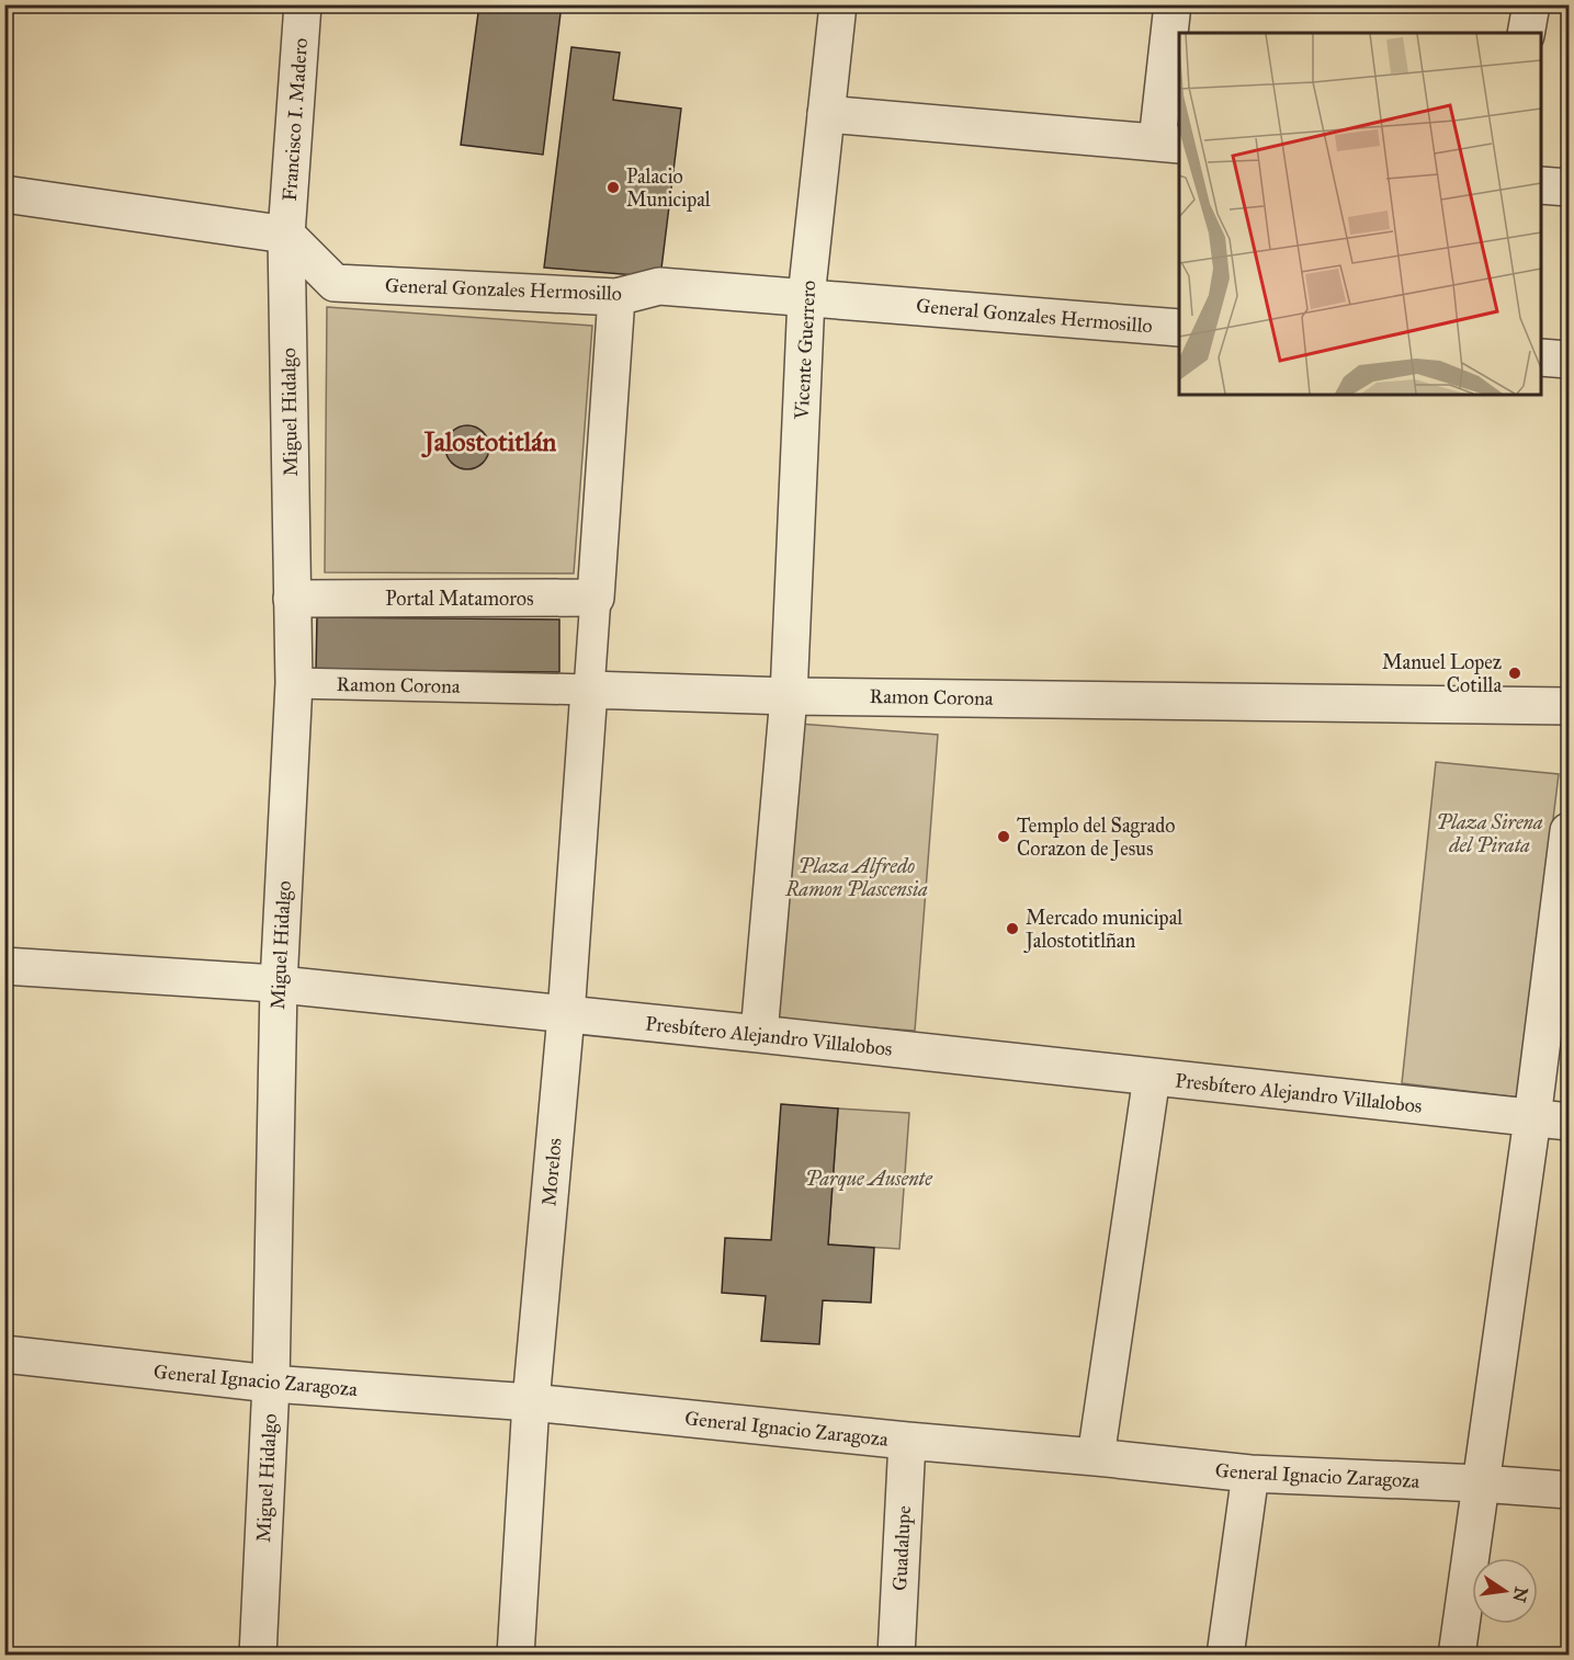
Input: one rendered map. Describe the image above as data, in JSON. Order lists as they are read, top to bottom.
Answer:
{
  "streets": {
    "street": [
      "Francisco I. Madero",
      "General Gonzales Hermosillo",
      "Vicente Guerrero",
      "Miguel Hidalgo",
      "Portal Matamoros",
      "Ramon Corona",
      "Presbítero Alejandro Villalobos",
      "Morelos",
      "General Ignacio Zaragoza",
      "Guadalupe"
    ]
  },
  "crossings": [
    ["Francisco I. Madero", "General Gonzales Hermosillo"],
    ["Francisco I. Madero", "Miguel Hidalgo"],
    ["General Gonzales Hermosillo", "Vicente Guerrero"],
    ["General Gonzales Hermosillo", "Miguel Hidalgo"],
    ["Vicente Guerrero", "Ramon Corona"],
    ["Vicente Guerrero", "Presbítero Alejandro Villalobos"],
    ["Miguel Hidalgo", "Portal Matamoros"],
    ["Miguel Hidalgo", "Ramon Corona"],
    ["Miguel Hidalgo", "Presbítero Alejandro Villalobos"],
    ["Miguel Hidalgo", "General Ignacio Zaragoza"],
    ["Ramon Corona", "Morelos"],
    ["Presbítero Alejandro Villalobos", "Morelos"],
    ["Morelos", "General Ignacio Zaragoza"],
    ["General Ignacio Zaragoza", "Guadalupe"]
  ],
  "districts": ["Jalostotitlán"],
  "parks": ["Plaza Sirena del Pirata", "Plaza Alfredo Ramon Plascensia", "Parque Ausente"],
  "places": [
    "Palacio Municipal",
    "Manuel Lopez Cotilla",
    "Templo del Sagrado Corazon de Jesus",
    "Mercado municipal Jalostotitlñan"
  ],
  "north": "right"
}
